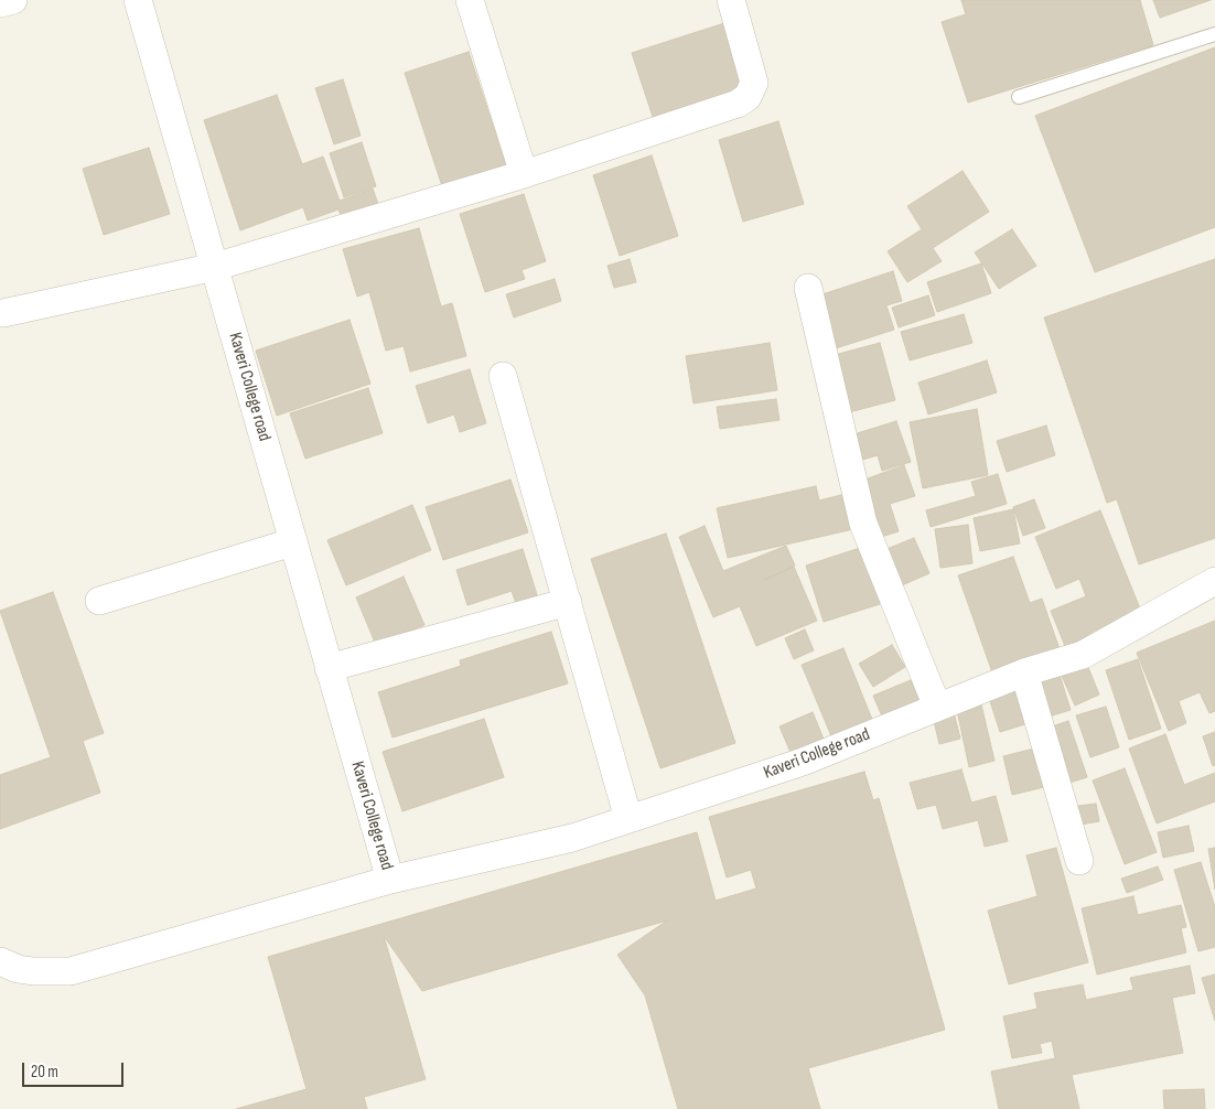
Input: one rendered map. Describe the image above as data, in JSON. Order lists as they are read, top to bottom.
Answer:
{
  "streets": {
    "street": ["Kaveri College road"]
  },
  "scale_bar": "20 m"
}
